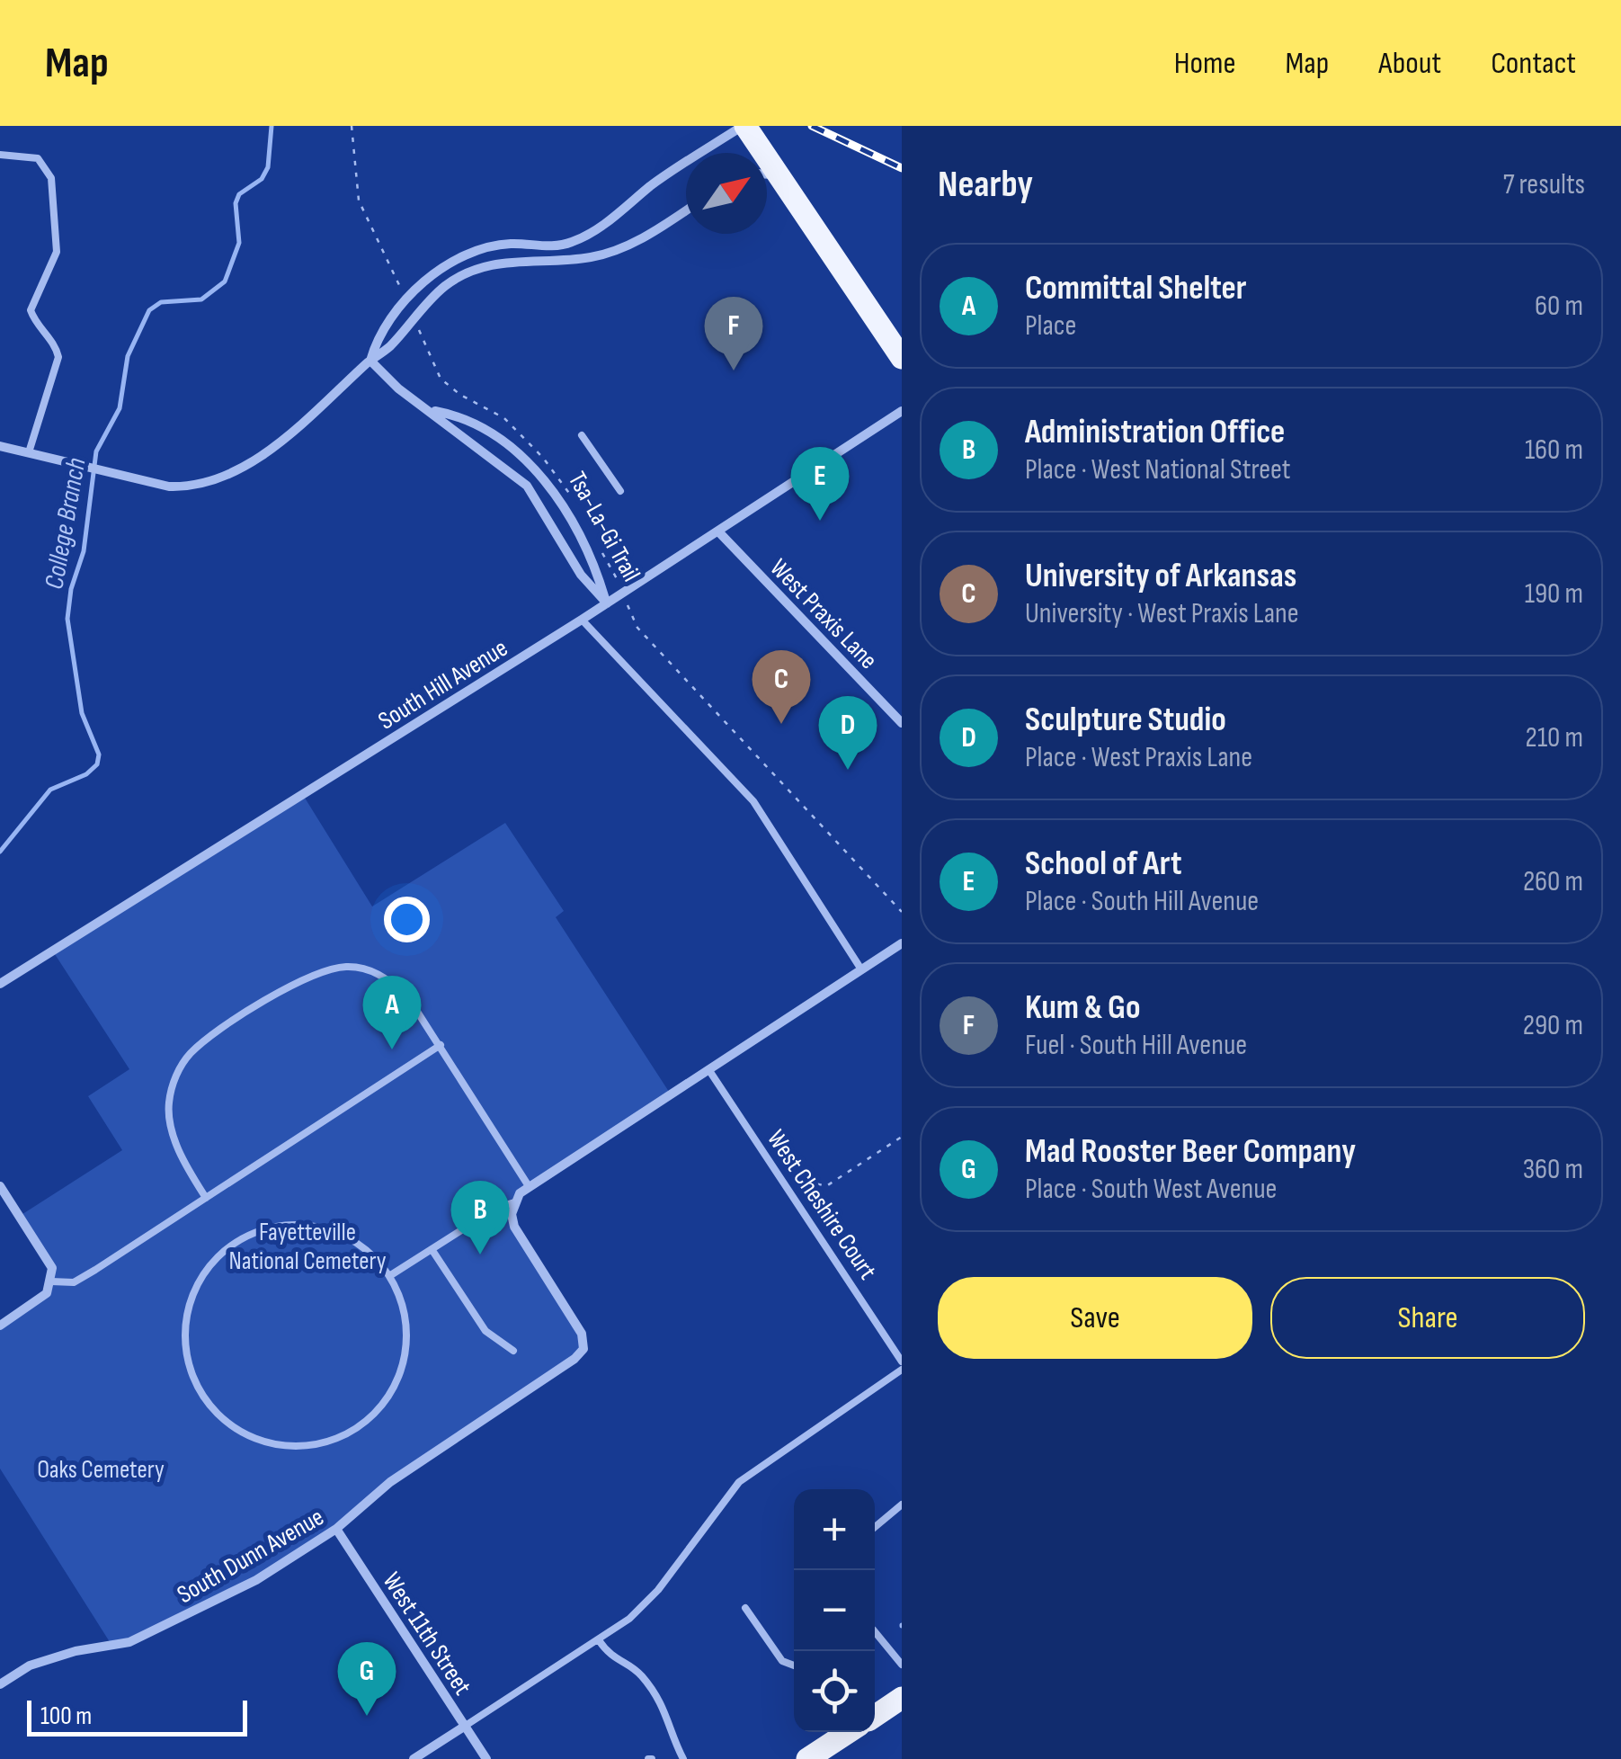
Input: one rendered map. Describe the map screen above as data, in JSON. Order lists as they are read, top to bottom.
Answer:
{
  "streets": {
    "street": [
      "West Praxis Lane",
      "South Hill Avenue",
      "South Dunn Avenue",
      "West 11th Street"
    ],
    "lane": ["West Cheshire Court"],
    "path": ["Tsa-La-Gi Trail"]
  },
  "crossings": [
    ["Tsa-La-Gi Trail", "South Hill Avenue"],
    ["West Praxis Lane", "South Hill Avenue"],
    ["South Dunn Avenue", "West 11th Street"]
  ],
  "water": ["College Branch"],
  "parks": ["Fayetteville National Cemetery", "Oaks Cemetery"],
  "scale_bar": "100 m",
  "north": "top right",
  "page": {
    "header": "Map",
    "nav": [
      "Home",
      "Map",
      "About",
      "Contact"
    ],
    "heading": ["Nearby", "7 results"],
    "list": [
      {
        "mark": "A",
        "name": "Committal Shelter",
        "note": "Place",
        "value": "60 m"
      },
      {
        "mark": "B",
        "name": "Administration Office",
        "note": "Place · West National Street",
        "value": "160 m"
      },
      {
        "mark": "C",
        "name": "University of Arkansas",
        "note": "University · West Praxis Lane",
        "value": "190 m"
      },
      {
        "mark": "D",
        "name": "Sculpture Studio",
        "note": "Place · West Praxis Lane",
        "value": "210 m"
      },
      {
        "mark": "E",
        "name": "School of Art",
        "note": "Place · South Hill Avenue",
        "value": "260 m"
      },
      {
        "mark": "F",
        "name": "Kum & Go",
        "note": "Fuel · South Hill Avenue",
        "value": "290 m"
      },
      {
        "mark": "G",
        "name": "Mad Rooster Beer Company",
        "note": "Place · South West Avenue",
        "value": "360 m"
      }
    ],
    "pins": [
      "F",
      "E",
      "C",
      "D",
      "A",
      "B",
      "G"
    ],
    "buttons": ["Save", "Share"],
    "map_buttons": ["+", "−"],
    "scale": "100 m"
  }
}
